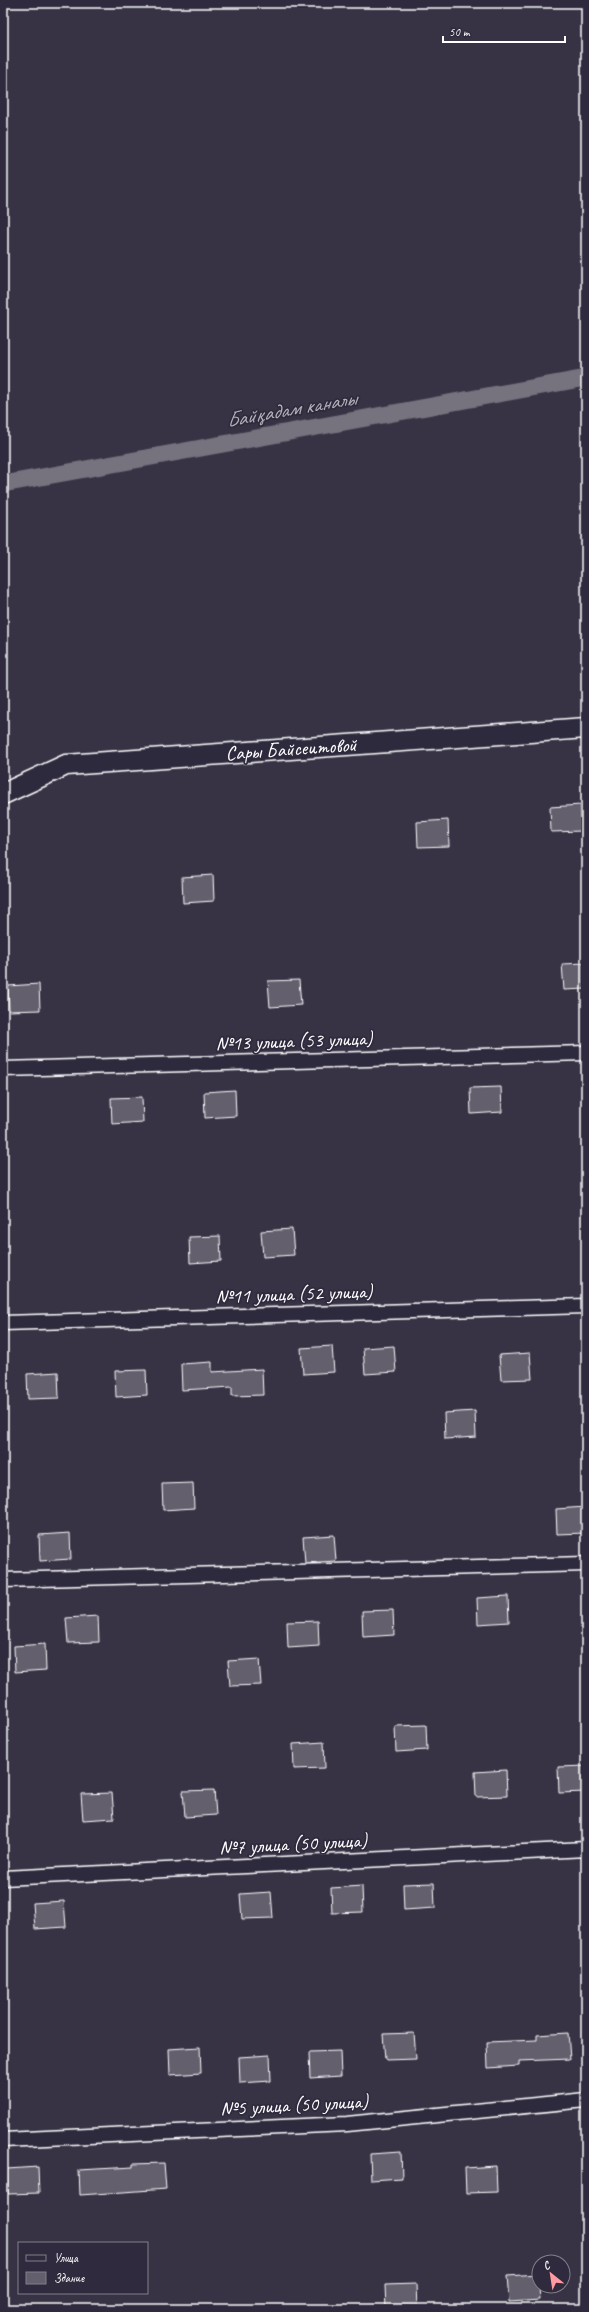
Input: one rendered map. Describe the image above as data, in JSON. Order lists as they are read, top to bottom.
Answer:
{
  "streets": {
    "street": [
      "Сары Байсеитовой",
      "№13 улица (53 улица)",
      "№11 улица (52 улица)",
      "№7 улица (50 улица)",
      "№5 улица (50 улица)"
    ]
  },
  "water": ["Байқадам каналы"],
  "legend": ["Улица", "Здание"],
  "scale_bar": "50 m",
  "north": "top left"
}
